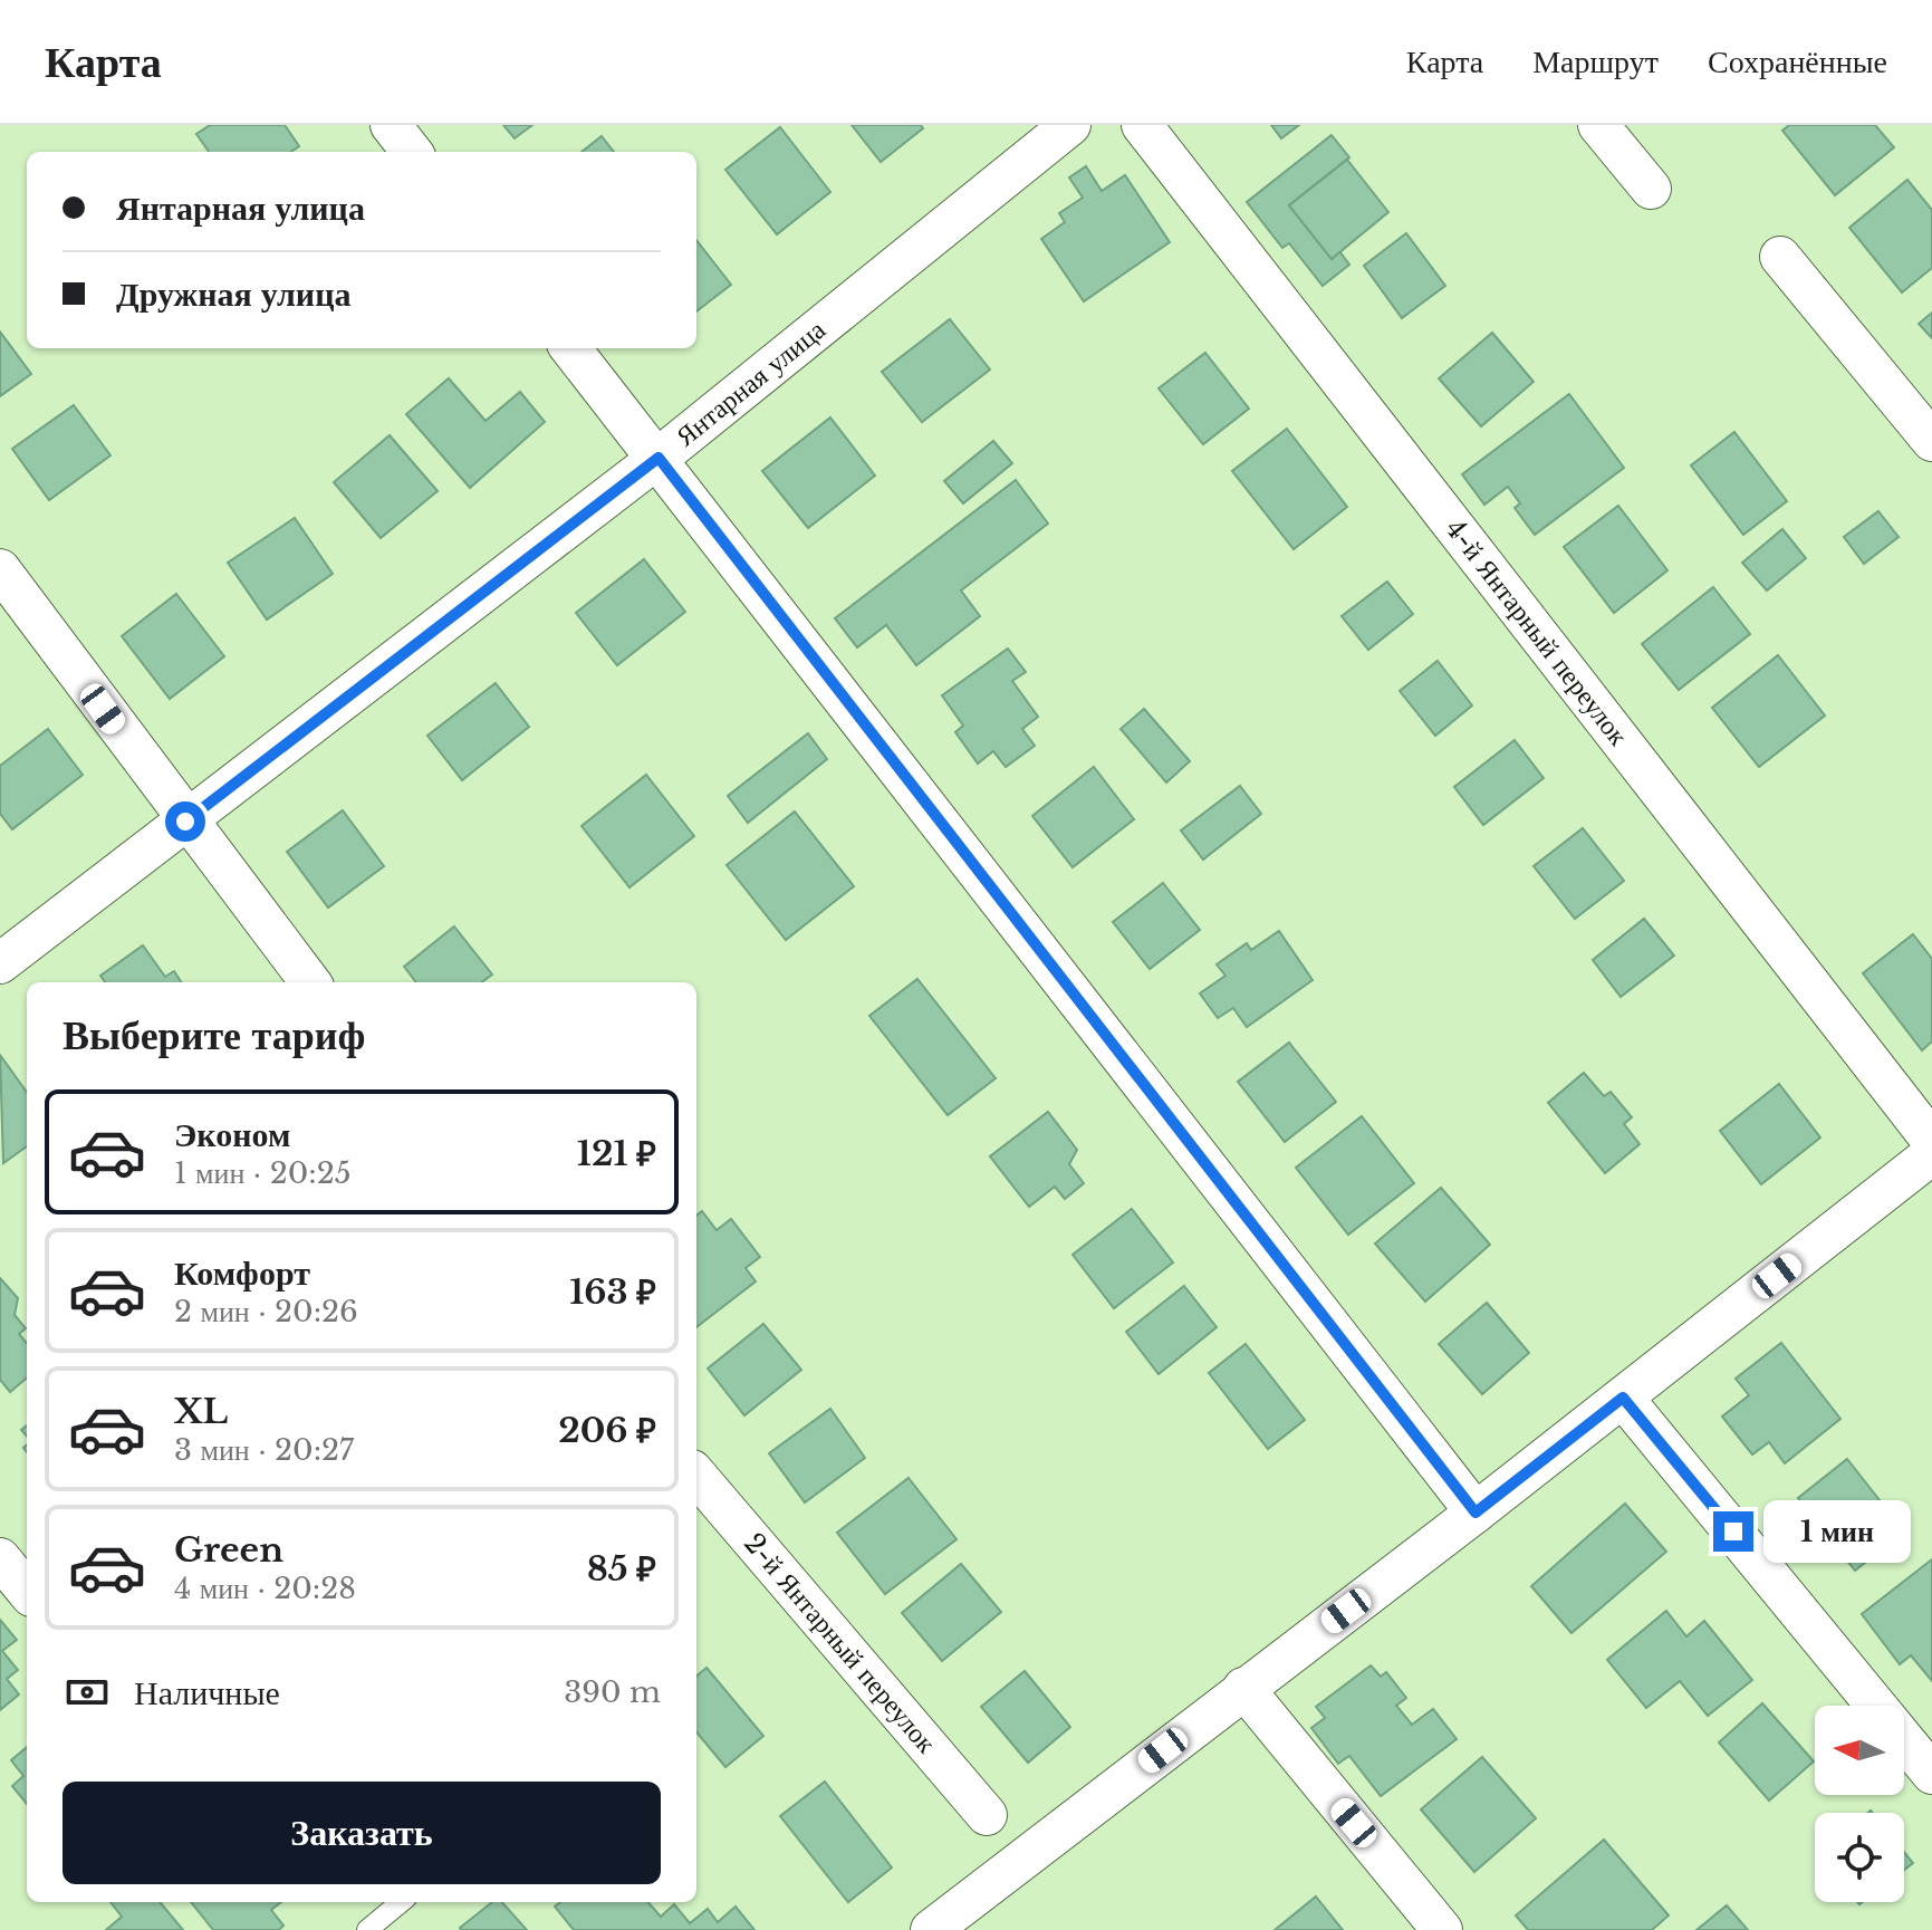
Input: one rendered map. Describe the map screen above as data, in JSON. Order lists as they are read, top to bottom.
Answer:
{
  "streets": {
    "street": ["Янтарная улица", "4-й Янтарный переулок", "2-й Янтарный переулок"]
  },
  "north": "left",
  "page": {
    "header": "Карта",
    "nav": ["Карта", "Маршрут", "Сохранённые"],
    "banner": ["Янтарная улица", "Дружная улица"],
    "heading": "Выберите тариф",
    "list": [
      {
        "name": "Эконом",
        "note": "1 мин · 20:25",
        "value": "121 ₽"
      },
      {
        "name": "Комфорт",
        "note": "2 мин · 20:26",
        "value": "163 ₽"
      },
      {
        "name": "XL",
        "note": "3 мин · 20:27",
        "value": "206 ₽"
      },
      {
        "name": "Green",
        "note": "4 мин · 20:28",
        "value": "85 ₽"
      }
    ],
    "bubble": "1 мин",
    "pay": ["Наличные", "390 m"],
    "buttons": "Заказать"
  }
}
